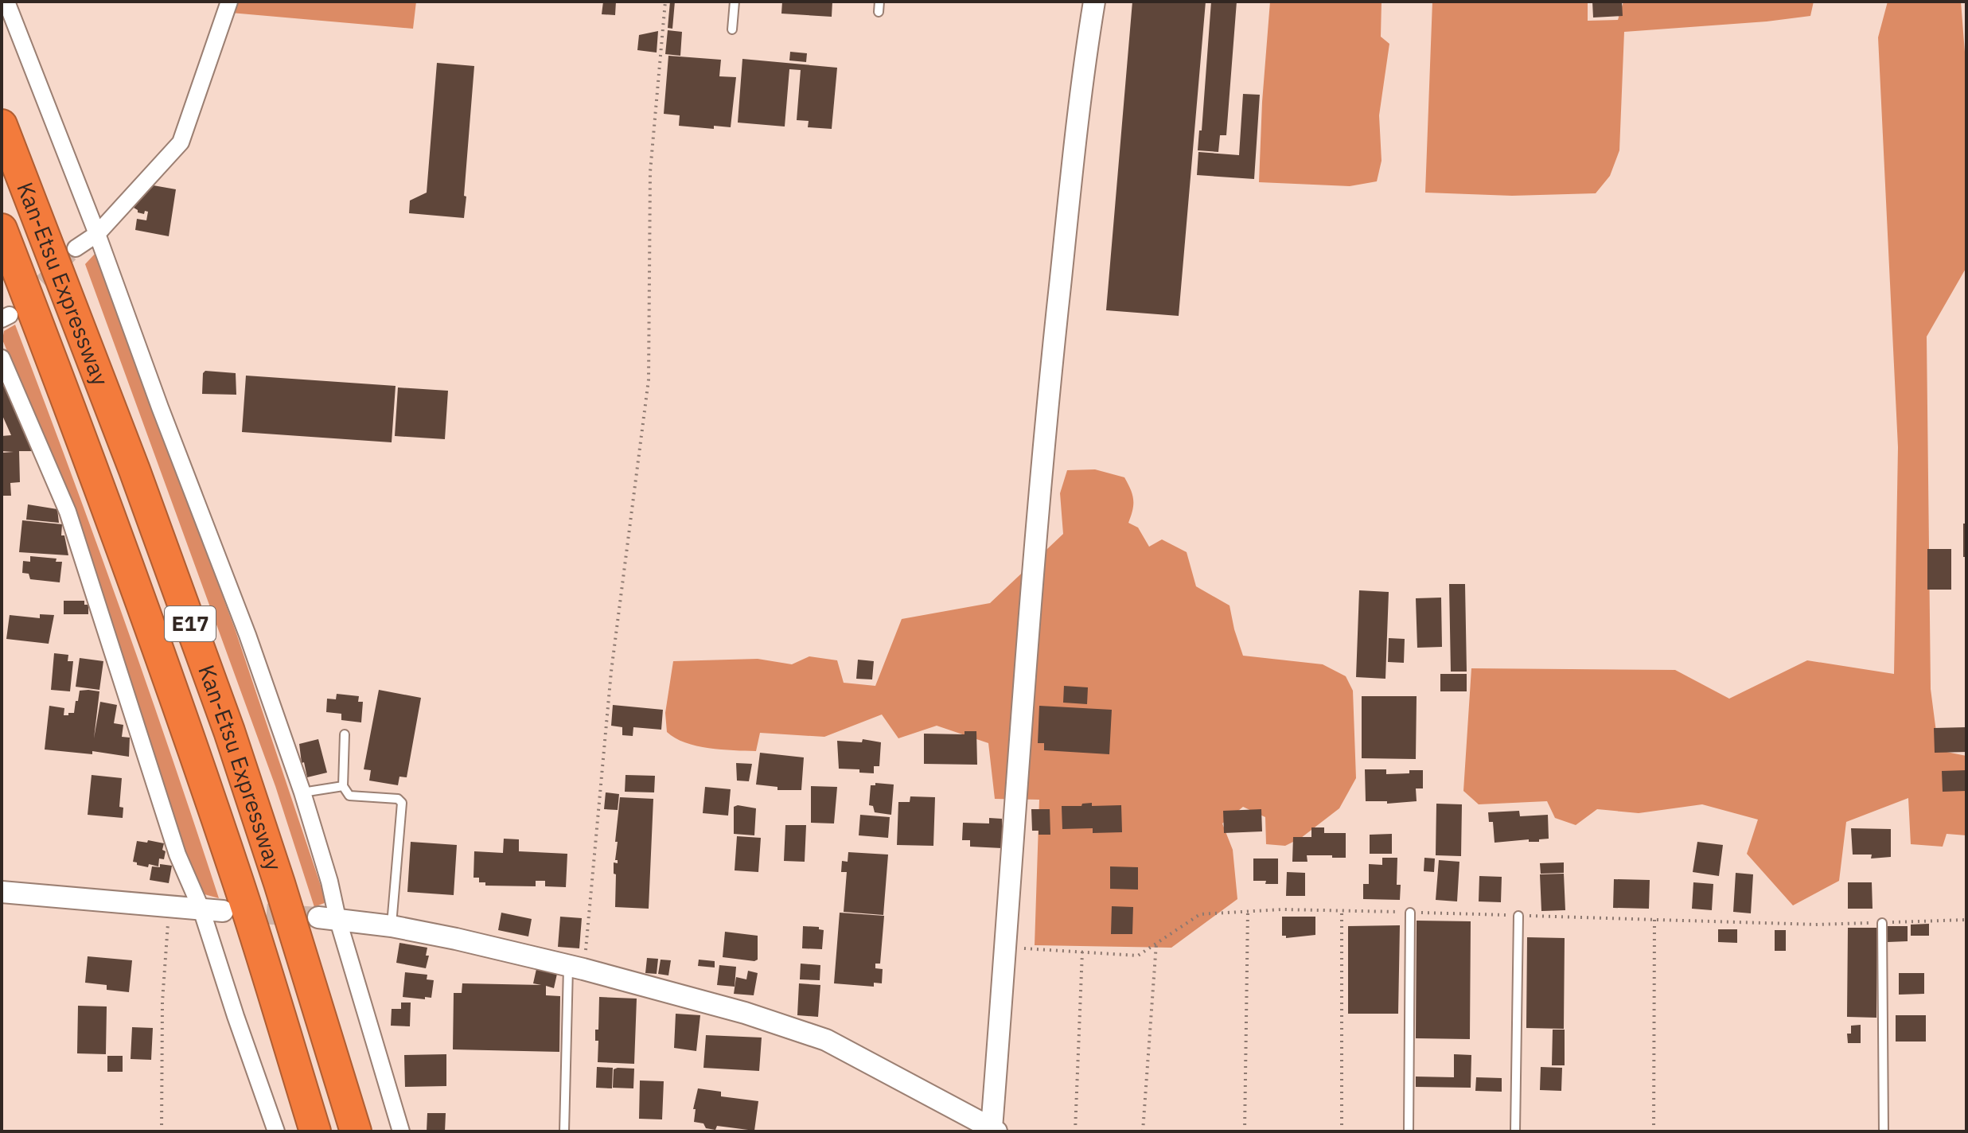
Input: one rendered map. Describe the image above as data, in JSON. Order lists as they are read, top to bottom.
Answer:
{
  "streets": {
    "highway": ["Kan-Etsu Expressway", "E17"]
  }
}
